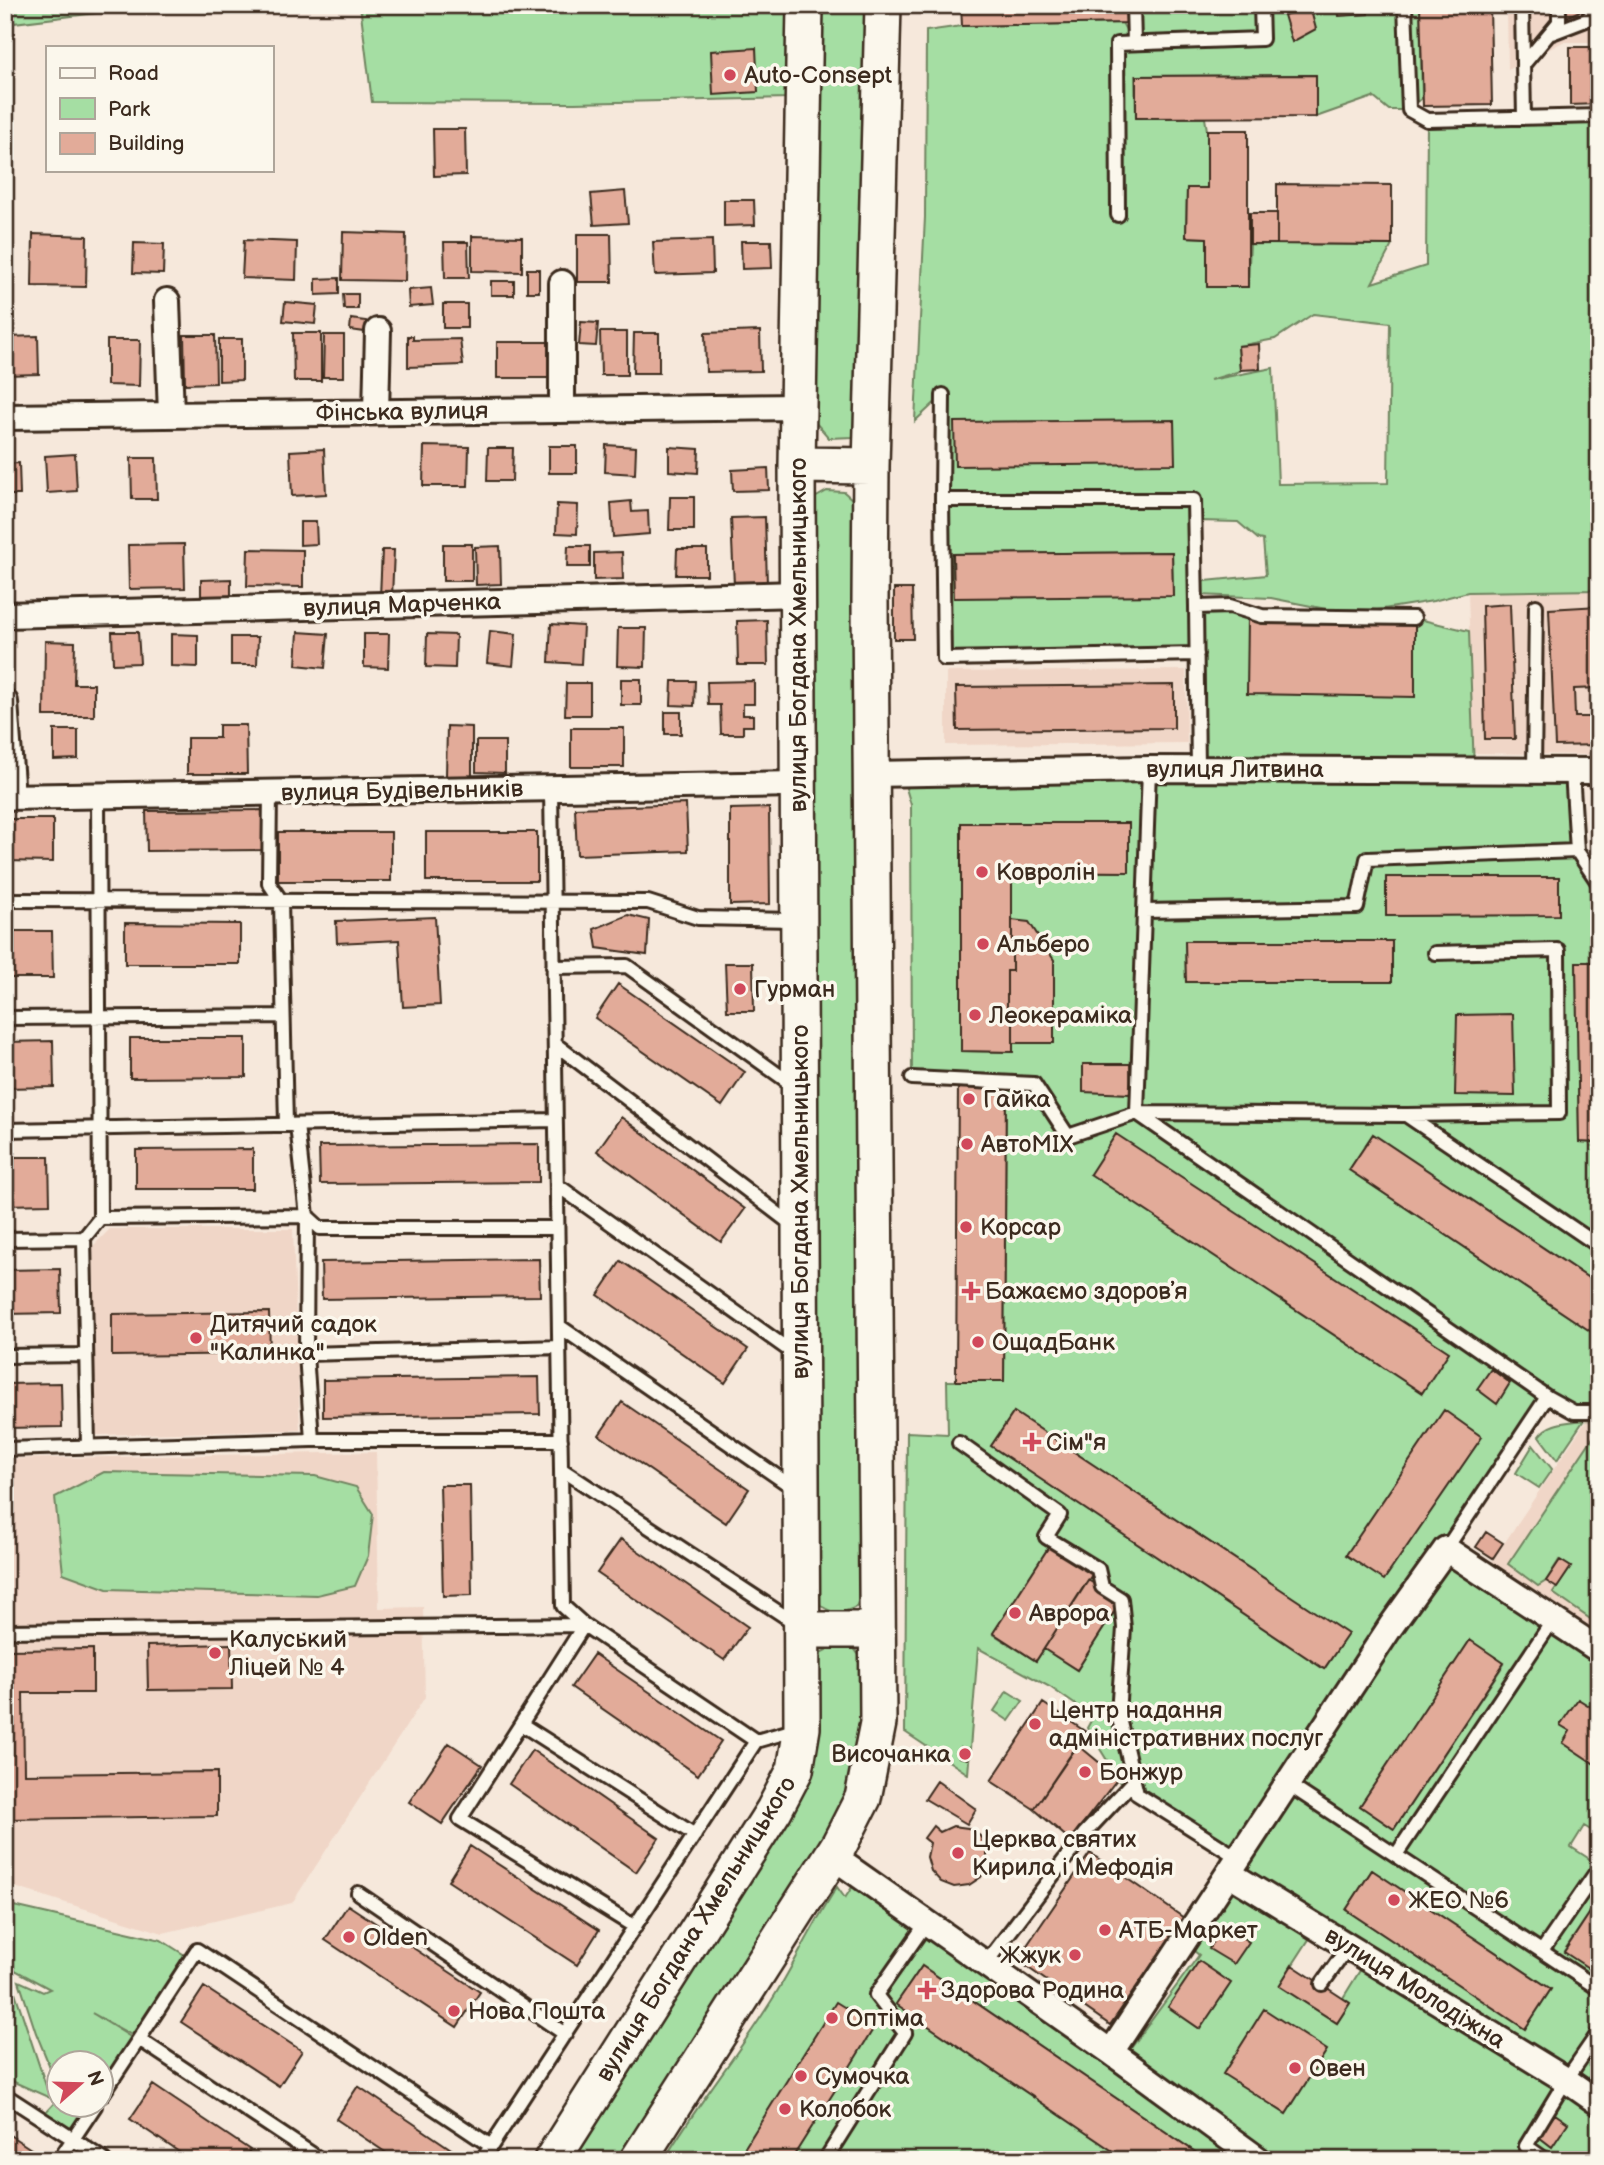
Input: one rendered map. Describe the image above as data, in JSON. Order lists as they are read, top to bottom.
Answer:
{
  "streets": {
    "street": [
      "Фінська вулиця",
      "вулиця Марченка",
      "вулиця Богдана Хмельницького",
      "вулиця Литвина",
      "вулиця Будівельників",
      "вулиця Молодіжна"
    ]
  },
  "crossings": [
    ["Фінська вулиця", "вулиця Богдана Хмельницького"],
    ["вулиця Марченка", "вулиця Богдана Хмельницького"],
    ["вулиця Богдана Хмельницького", "вулиця Будівельників"]
  ],
  "places": {
    "other": [
      "Auto-Consept",
      "Ковролін",
      "Альберо",
      "Гурман",
      "Леокераміка",
      "Гайка",
      "АвтоMIX",
      "Корсар",
      "Дитячий садок \"Калинка\"",
      "ОщадБанк",
      "Аврора",
      "Калуський Ліцей № 4",
      "Центр надання адміністративних послуг",
      "Височанка",
      "Бонжур",
      "Церква святих Кирила і Мефодія",
      "ЖЕО №6",
      "АТБ-Маркет",
      "Olden",
      "Жжук",
      "Нова Пошта",
      "Оптіма",
      "Овен",
      "Сумочка",
      "Колобок"
    ],
    "health": ["Бажаємо здоровʼя", "Сім\"я", "Здорова Родина"]
  },
  "legend": ["Road", "Park", "Building"],
  "north": "right"
}
